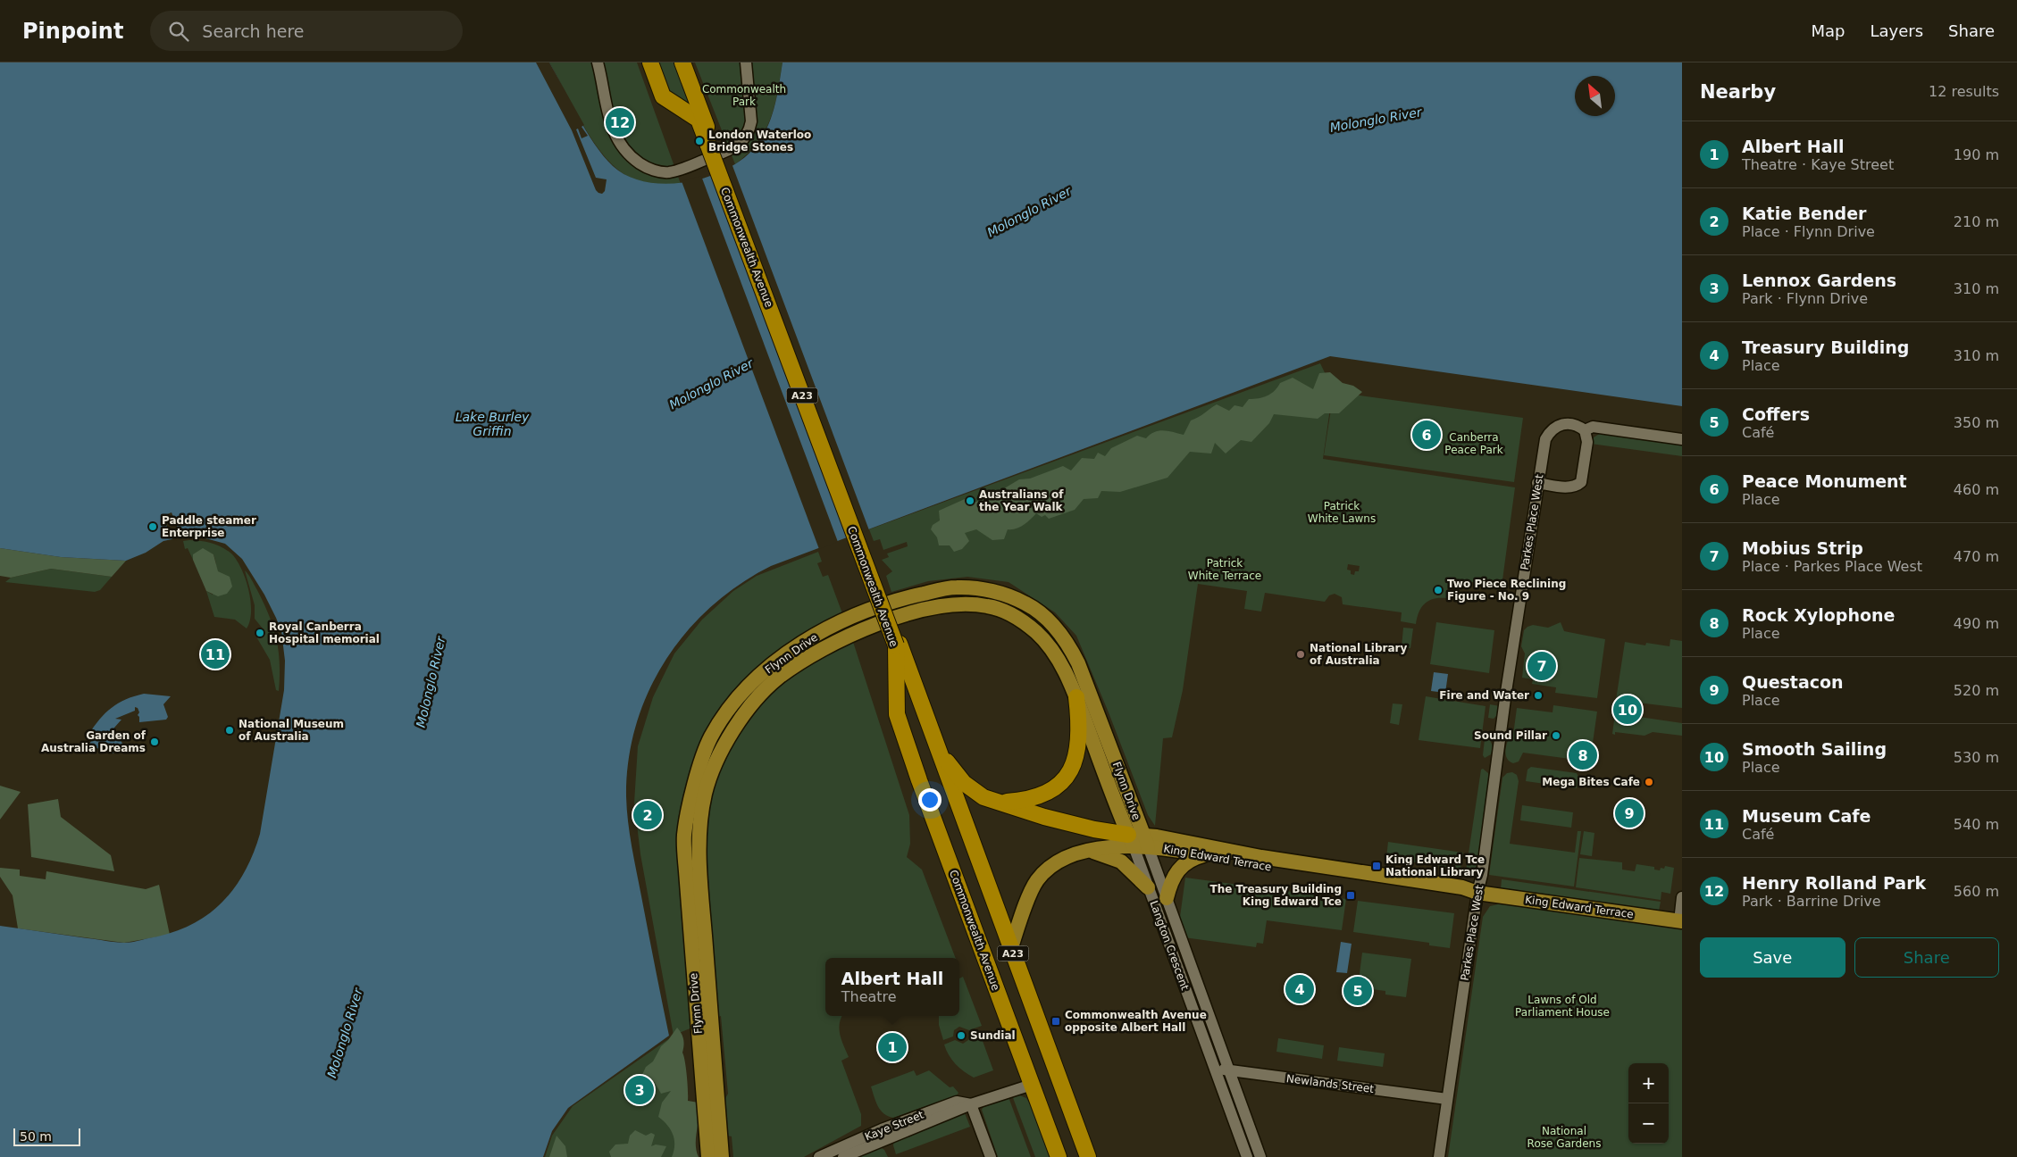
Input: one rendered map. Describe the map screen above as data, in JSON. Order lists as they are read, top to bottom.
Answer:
{
  "streets": {
    "highway": ["Commonwealth Avenue", "A23"],
    "main road": ["Flynn Drive", "King Edward Terrace"],
    "street": [
      "Parkes Place West",
      "Langton Crescent",
      "Newlands Street",
      "Kaye Street"
    ]
  },
  "crossings": [
    ["Commonwealth Avenue", "King Edward Terrace"],
    ["Commonwealth Avenue", "Kaye Street"],
    ["Parkes Place West", "King Edward Terrace"],
    ["Parkes Place West", "Newlands Street"],
    ["Flynn Drive", "King Edward Terrace"],
    ["Flynn Drive", "Langton Crescent"],
    ["King Edward Terrace", "Langton Crescent"],
    ["Langton Crescent", "Newlands Street"]
  ],
  "water": ["Molonglo River", "Lake Burley Griffin"],
  "parks": [
    "Commonwealth Park",
    "Canberra Peace Park",
    "Patrick White Lawns",
    "Patrick White Terrace",
    "Lawns of Old Parliament House",
    "National Rose Gardens"
  ],
  "places": {
    "other": [
      "London Waterloo Bridge Stones",
      "Australians of the Year Walk",
      "Paddle steamer Enterprise",
      "Two Piece Reclining Figure - No. 9",
      "Royal Canberra Hospital memorial",
      "National Library of Australia",
      "Fire and Water",
      "National Museum of Australia",
      "Sound Pillar",
      "Garden of Australia Dreams",
      "Mega Bites Cafe",
      "Sundial"
    ],
    "transit": ["King Edward Tce National Library", "The Treasury Building King Edward Tce", "Commonwealth Avenue opposite Albert Hall"]
  },
  "scale_bar": "50 m",
  "north": "top left",
  "page": {
    "header": "Pinpoint",
    "search": "Search here",
    "nav": ["Map", "Layers", "Share"],
    "heading": ["Nearby", "12 results"],
    "pins": [
      "12",
      "6",
      "11",
      "7",
      "10",
      "8",
      "9",
      "2",
      "4",
      "5",
      "1",
      "3"
    ],
    "list": [
      {
        "mark": "1",
        "name": "Albert Hall",
        "note": "Theatre · Kaye Street",
        "value": "190 m"
      },
      {
        "mark": "2",
        "name": "Katie Bender",
        "note": "Place · Flynn Drive",
        "value": "210 m"
      },
      {
        "mark": "3",
        "name": "Lennox Gardens",
        "note": "Park · Flynn Drive",
        "value": "310 m"
      },
      {
        "mark": "4",
        "name": "Treasury Building",
        "note": "Place",
        "value": "310 m"
      },
      {
        "mark": "5",
        "name": "Coffers",
        "note": "Café",
        "value": "350 m"
      },
      {
        "mark": "6",
        "name": "Peace Monument",
        "note": "Place",
        "value": "460 m"
      },
      {
        "mark": "7",
        "name": "Mobius Strip",
        "note": "Place · Parkes Place West",
        "value": "470 m"
      },
      {
        "mark": "8",
        "name": "Rock Xylophone",
        "note": "Place",
        "value": "490 m"
      },
      {
        "mark": "9",
        "name": "Questacon",
        "note": "Place",
        "value": "520 m"
      },
      {
        "mark": "10",
        "name": "Smooth Sailing",
        "note": "Place",
        "value": "530 m"
      },
      {
        "mark": "11",
        "name": "Museum Cafe",
        "note": "Café",
        "value": "540 m"
      },
      {
        "mark": "12",
        "name": "Henry Rolland Park",
        "note": "Park · Barrine Drive",
        "value": "560 m"
      }
    ],
    "buttons": ["Save", "Share"],
    "popup": ["Albert Hall", "Theatre"],
    "map_buttons": ["+", "−"],
    "scale": "50 m"
  }
}
